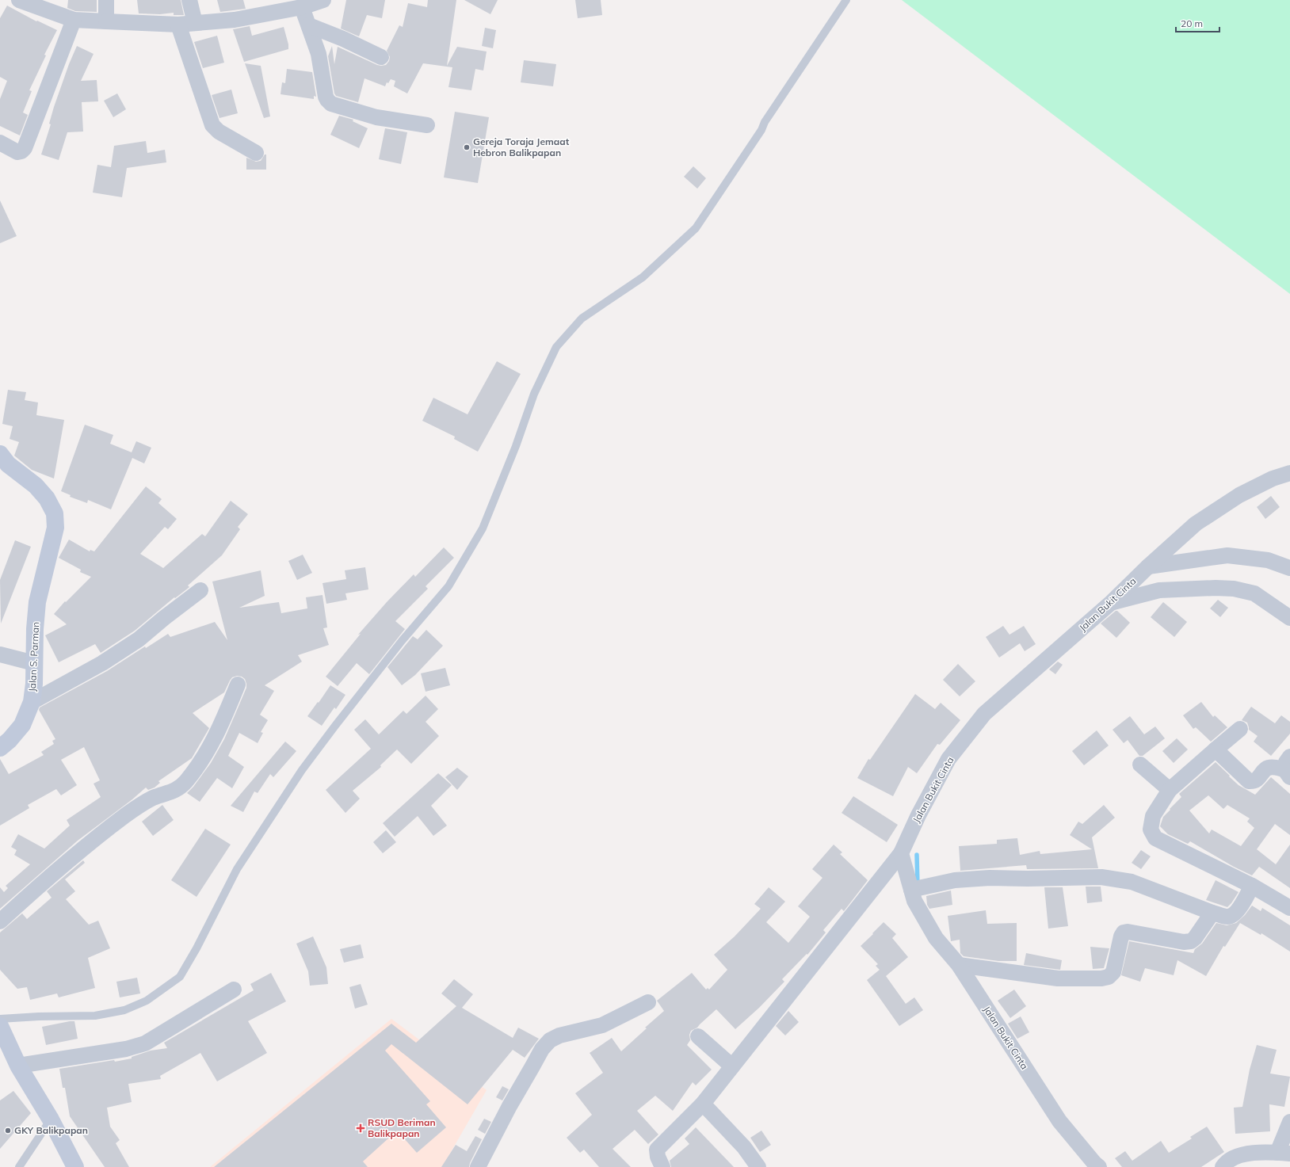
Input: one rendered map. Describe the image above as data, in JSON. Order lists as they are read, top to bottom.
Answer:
{
  "streets": {
    "main road": ["Jalan S. Parman"],
    "street": ["Jalan Bukit Cinta"]
  },
  "places": {
    "other": ["Gereja Toraja Jemaat Hebron Balikpapan", "GKY Balikpapan"],
    "health": ["RSUD Beriman Balikpapan"]
  },
  "scale_bar": "20 m"
}
